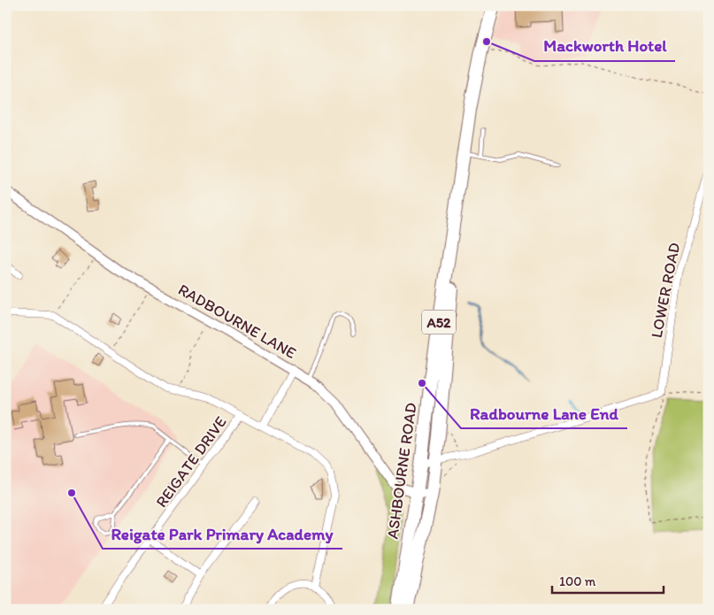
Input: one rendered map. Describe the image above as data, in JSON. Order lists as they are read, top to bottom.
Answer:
{
  "streets": {
    "highway": ["A52", "ASHBOURNE ROAD"],
    "street": ["LOWER ROAD", "RADBOURNE LANE", "REIGATE DRIVE"]
  },
  "crossings": [
    ["RADBOURNE LANE", "ASHBOURNE ROAD"]
  ],
  "places": ["Mackworth Hotel", "Radbourne Lane End", "Reigate Park Primary Academy"],
  "scale_bar": "100 m"
}
